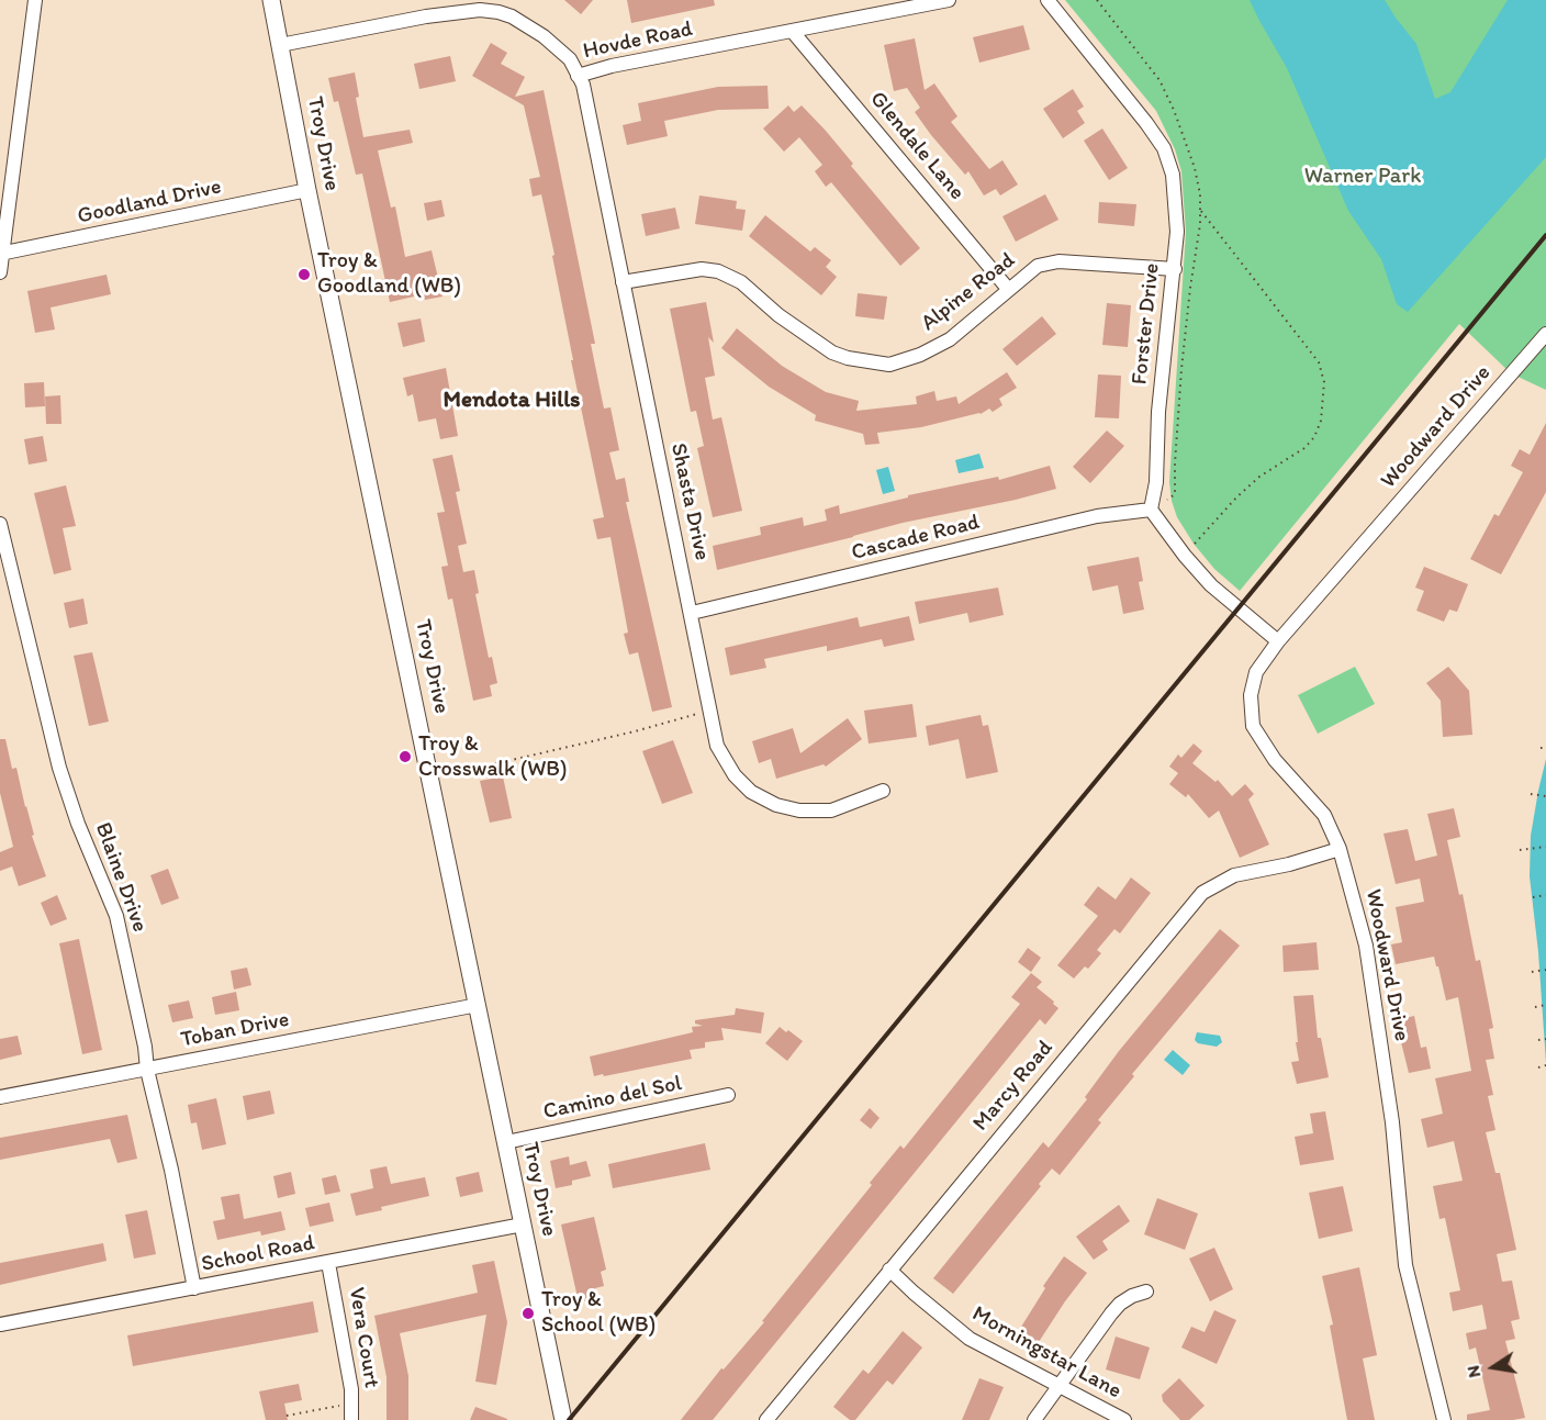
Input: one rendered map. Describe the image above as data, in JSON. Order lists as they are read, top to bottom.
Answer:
{
  "streets": {
    "street": [
      "Hovde Road",
      "Troy Drive",
      "Glendale Lane",
      "Goodland Drive",
      "Alpine Road",
      "Forster Drive",
      "Woodward Drive",
      "Shasta Drive",
      "Cascade Road",
      "Blaine Drive",
      "Toban Drive",
      "Marcy Road",
      "Camino del Sol",
      "School Road",
      "Vera Court",
      "Morningstar Lane"
    ]
  },
  "crossings": [
    ["Hovde Road", "Troy Drive"],
    ["Hovde Road", "Glendale Lane"],
    ["Hovde Road", "Shasta Drive"],
    ["Troy Drive", "Goodland Drive"],
    ["Troy Drive", "Toban Drive"],
    ["Troy Drive", "Camino del Sol"],
    ["Troy Drive", "School Road"],
    ["Glendale Lane", "Alpine Road"],
    ["Alpine Road", "Forster Drive"],
    ["Alpine Road", "Shasta Drive"],
    ["Forster Drive", "Cascade Road"],
    ["Woodward Drive", "Marcy Road"],
    ["Shasta Drive", "Cascade Road"],
    ["Blaine Drive", "Toban Drive"],
    ["Blaine Drive", "School Road"],
    ["Marcy Road", "Morningstar Lane"],
    ["School Road", "Vera Court"]
  ],
  "districts": ["Mendota Hills"],
  "parks": ["Warner Park"],
  "places": ["Troy & Goodland (WB)", "Troy & Crosswalk (WB)", "Troy & School (WB)"],
  "north": "left"
}
